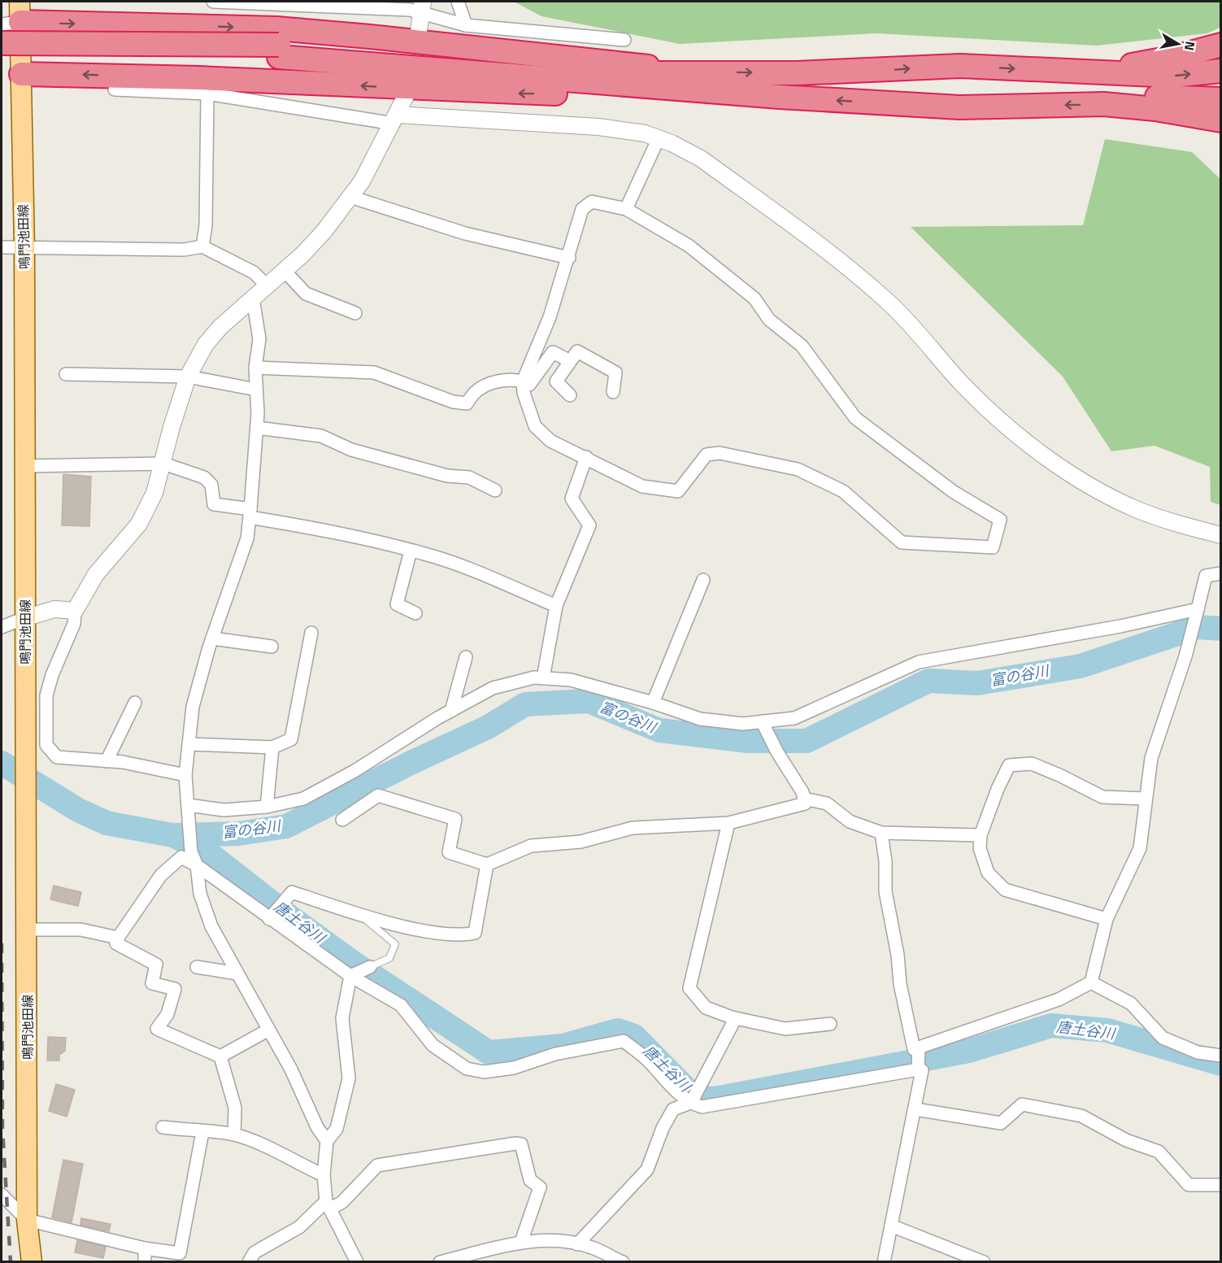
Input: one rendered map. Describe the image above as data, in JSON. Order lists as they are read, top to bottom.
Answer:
{
  "streets": {
    "main road": ["鳴門池田線"]
  },
  "water": ["富の谷川", "唐土谷川"],
  "north": "right"
}
